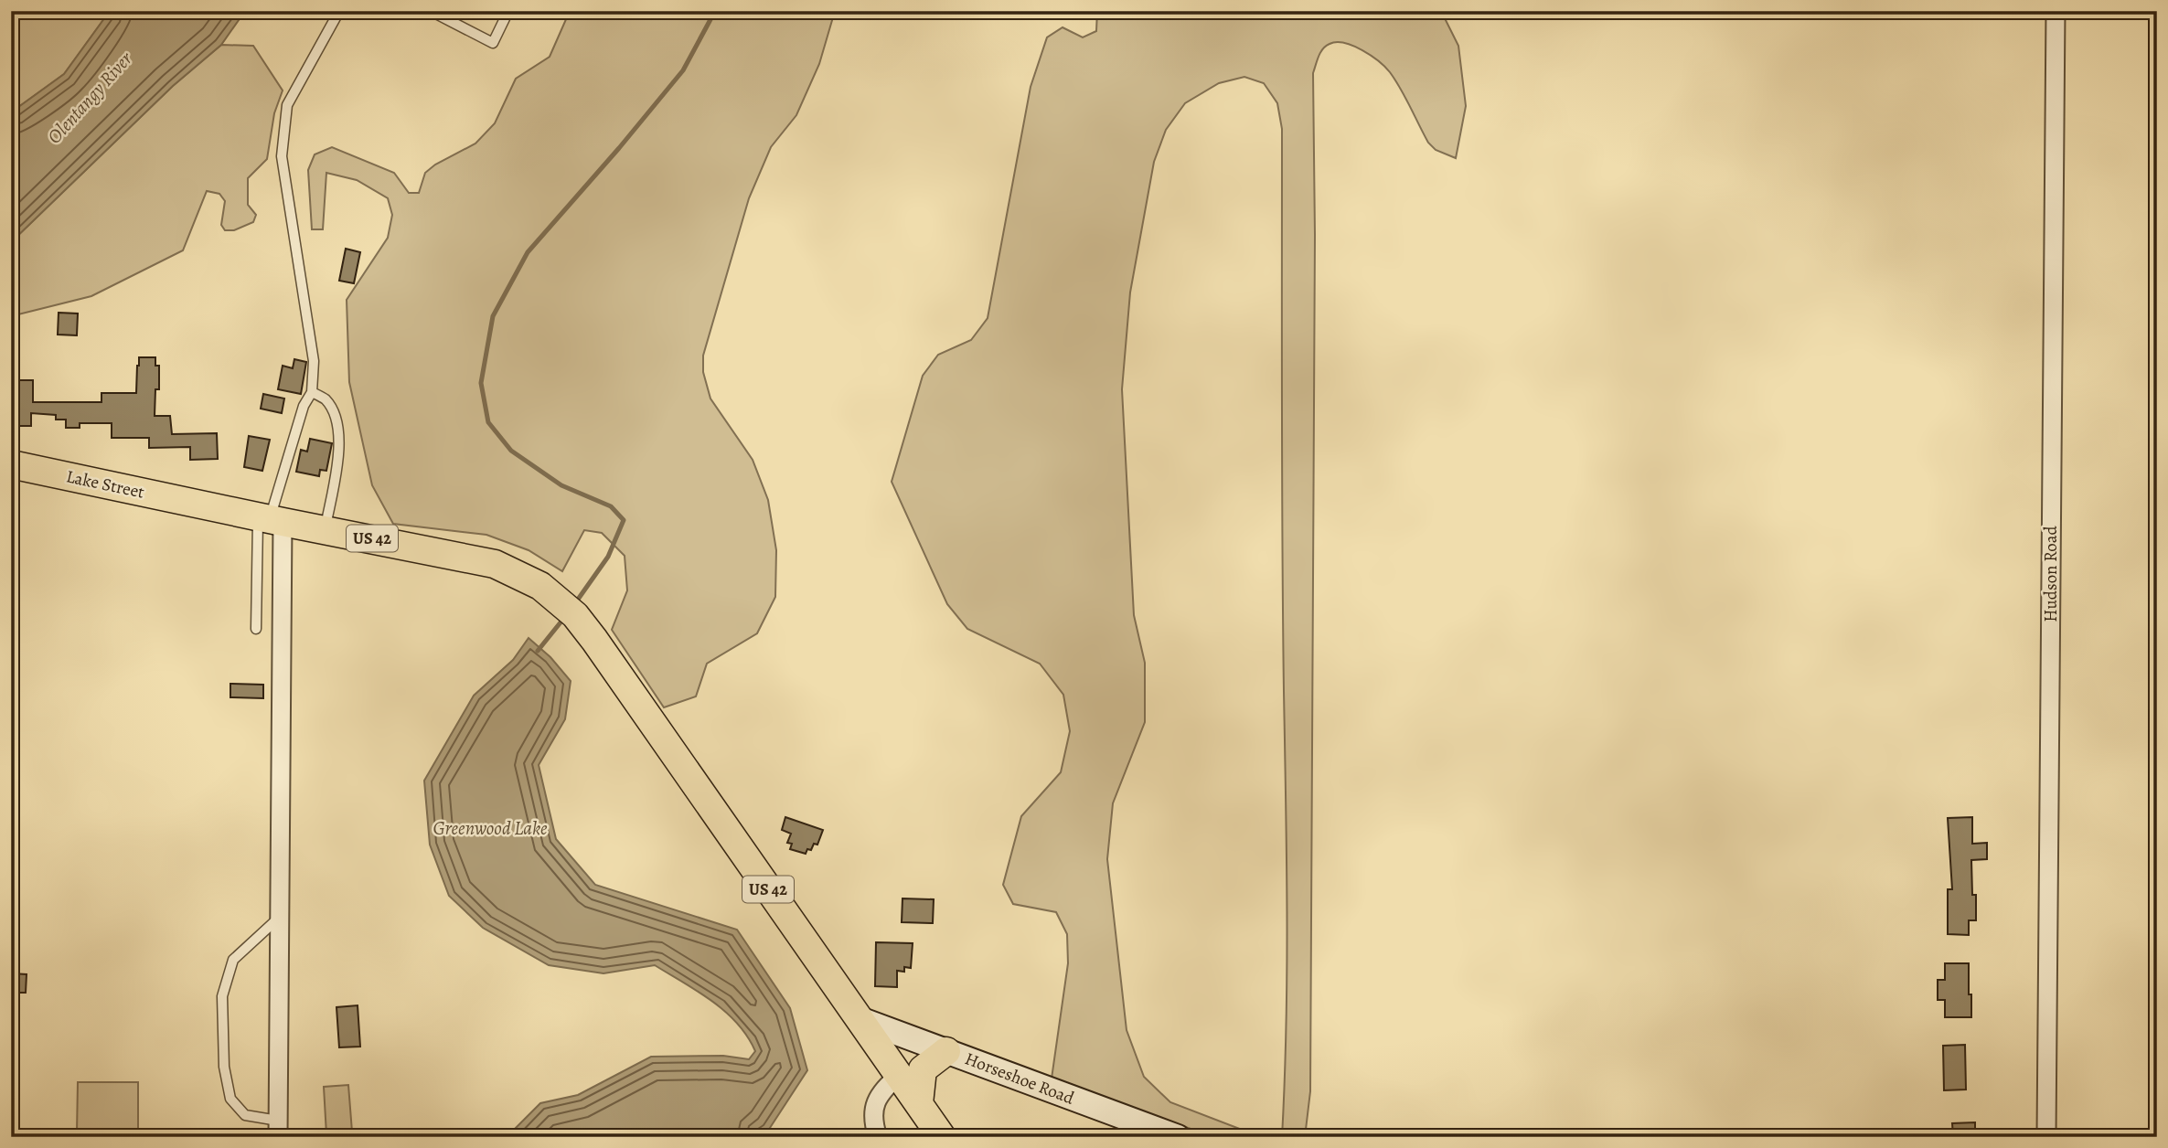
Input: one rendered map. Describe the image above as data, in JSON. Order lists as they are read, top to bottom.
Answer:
{
  "streets": {
    "main road": ["Lake Street", "US 42"],
    "street": ["Hudson Road", "Horseshoe Road"]
  },
  "crossings": [
    ["Lake Street", "US 42"],
    ["US 42", "Horseshoe Road"]
  ],
  "water": ["Olentangy River", "Greenwood Lake"]
}
